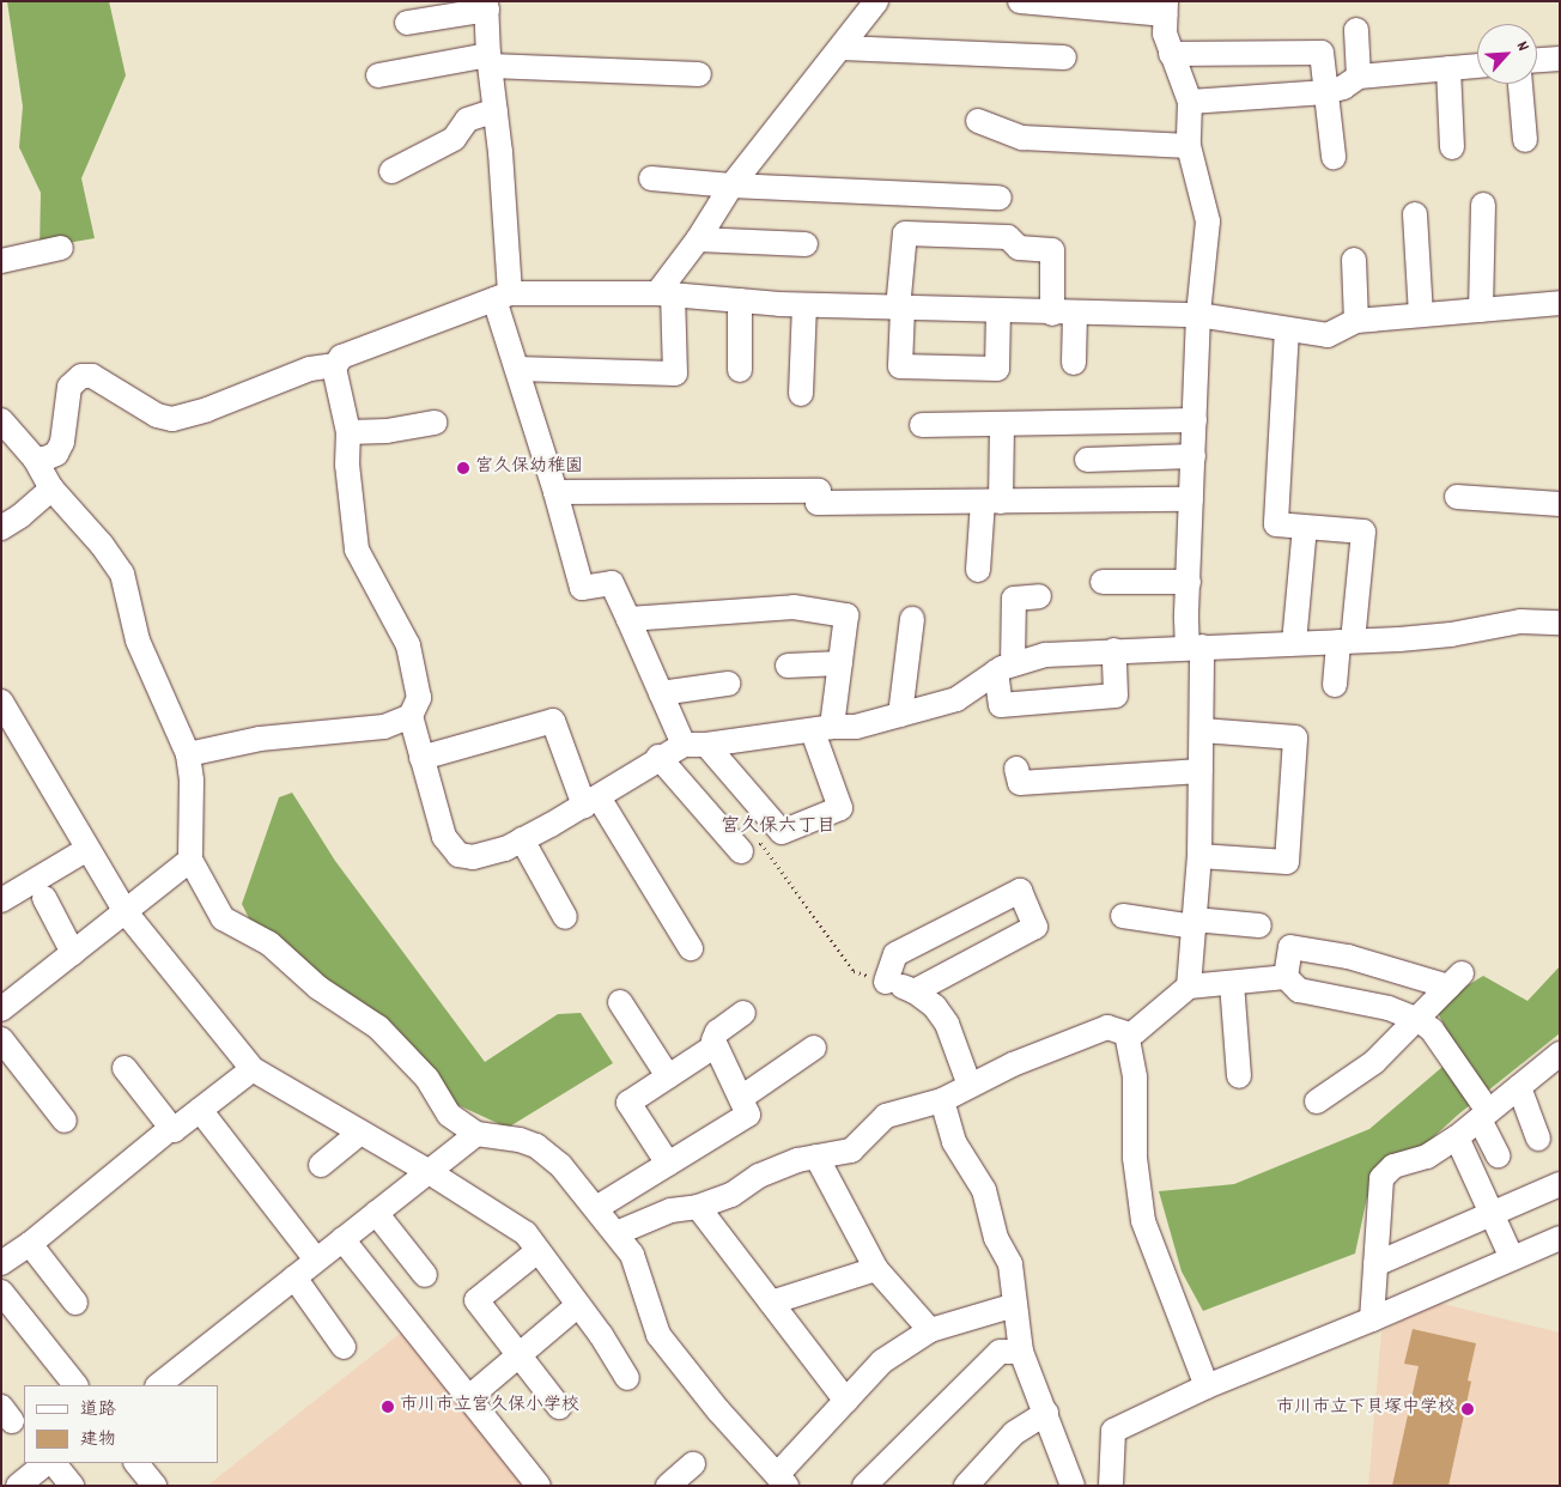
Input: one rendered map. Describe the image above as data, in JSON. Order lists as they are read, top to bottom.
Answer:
{
  "districts": ["宮久保六丁目"],
  "places": ["宮久保幼稚園", "市川市立宮久保小学校", "市川市立下貝塚中学校"],
  "legend": ["道路", "建物"],
  "north": "top right"
}
